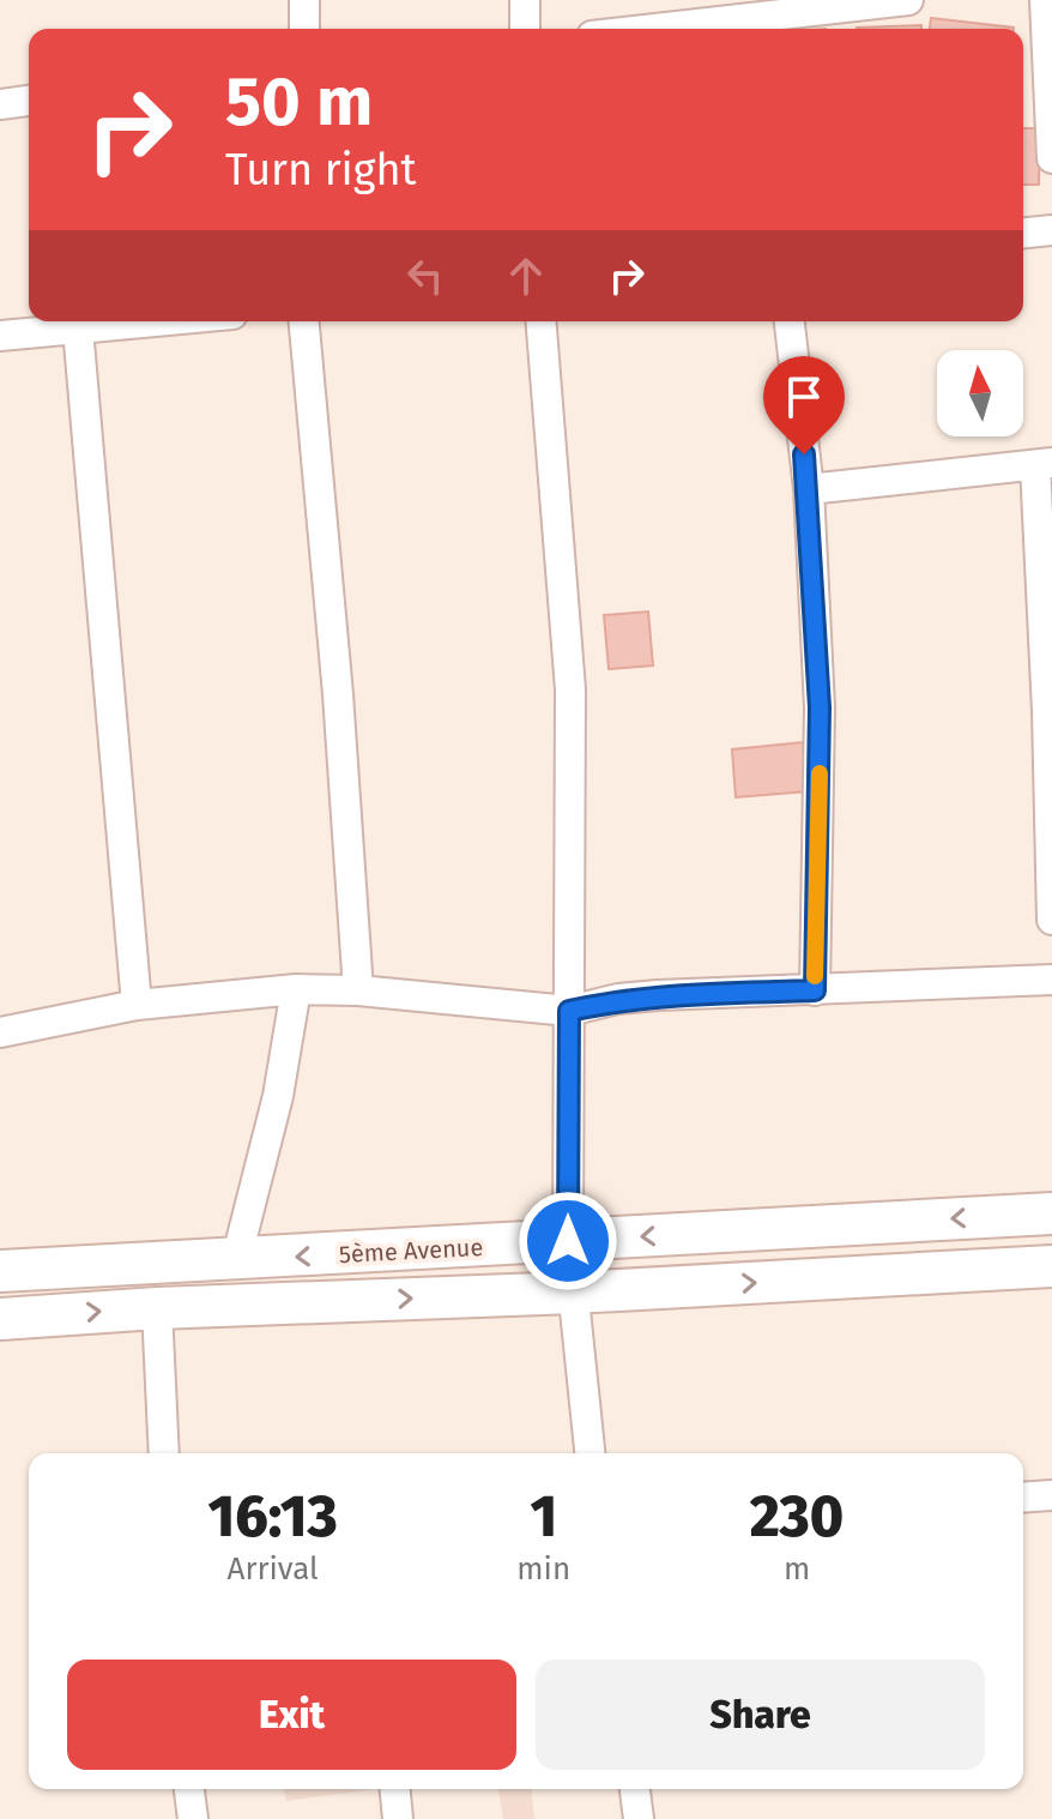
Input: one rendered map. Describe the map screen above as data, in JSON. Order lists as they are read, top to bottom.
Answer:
{
  "streets": {
    "street": ["5ème Avenue"]
  },
  "north": "top",
  "page": {
    "turn": ["50 m", "Turn right"],
    "eta": [
      "16:13",
      "Arrival",
      "1",
      "min",
      "230",
      "m"
    ],
    "buttons": ["Exit", "Share"]
  }
}
